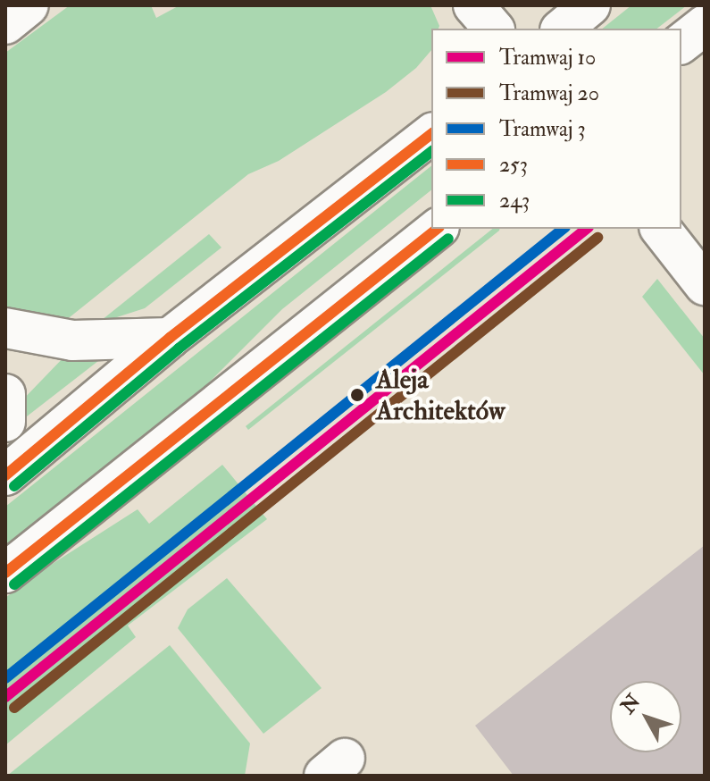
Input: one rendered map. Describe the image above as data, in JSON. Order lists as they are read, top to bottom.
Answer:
{
  "places": ["Aleja Architektów"],
  "lines": [
    "transit line 253",
    "transit line 243",
    "tram line 10",
    "tram line 3",
    "tram line 20"
  ],
  "legend": [
    "Tramwaj 10",
    "Tramwaj 20",
    "Tramwaj 3",
    "253",
    "243"
  ],
  "north": "top left"
}
